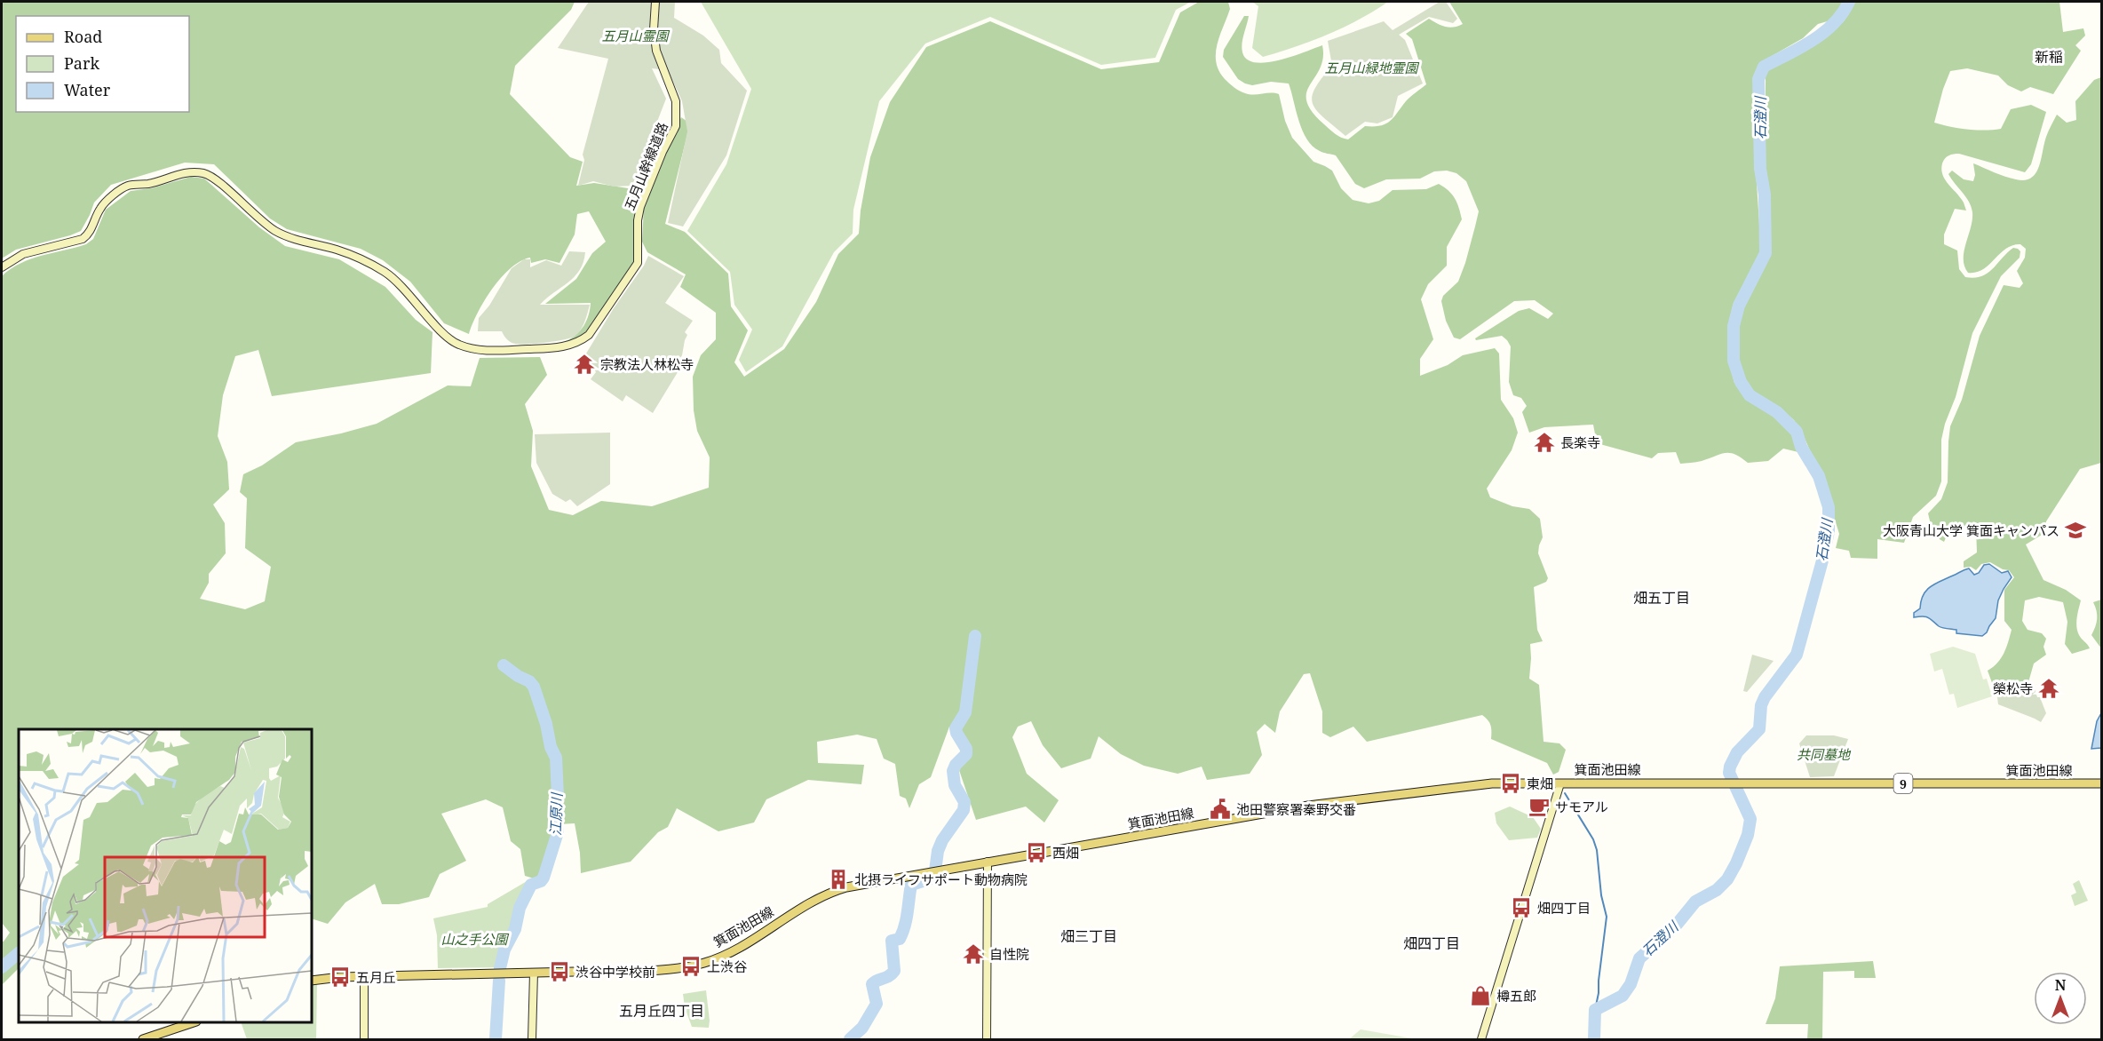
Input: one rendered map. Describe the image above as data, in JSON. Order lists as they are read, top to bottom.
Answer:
{
  "streets": {
    "main road": ["箕面池田線", "9"],
    "street": ["五月山幹線道路"]
  },
  "districts": [
    "新稲",
    "畑五丁目",
    "畑三丁目",
    "畑四丁目",
    "五月丘四丁目"
  ],
  "water": ["石澄川", "江原川"],
  "parks": [
    "五月山霊園",
    "五月山緑地霊園",
    "共同墓地",
    "山之手公園"
  ],
  "places": {
    "temple": [
      "宗教法人林松寺",
      "長楽寺",
      "榮松寺",
      "自性院"
    ],
    "school or university": ["大阪青山大学 箕面キャンパス"],
    "bus stop": [
      "東畑",
      "西畑",
      "畑四丁目",
      "上渋谷",
      "渋谷中学校前",
      "五月丘"
    ],
    "cafe": ["サモアル"],
    "public building": ["池田警察署秦野交番"],
    "building": ["北摂ライフサポート動物病院"],
    "shop": ["樽五郎"]
  },
  "legend": ["Road", "Park", "Water"],
  "north": "top"
}
